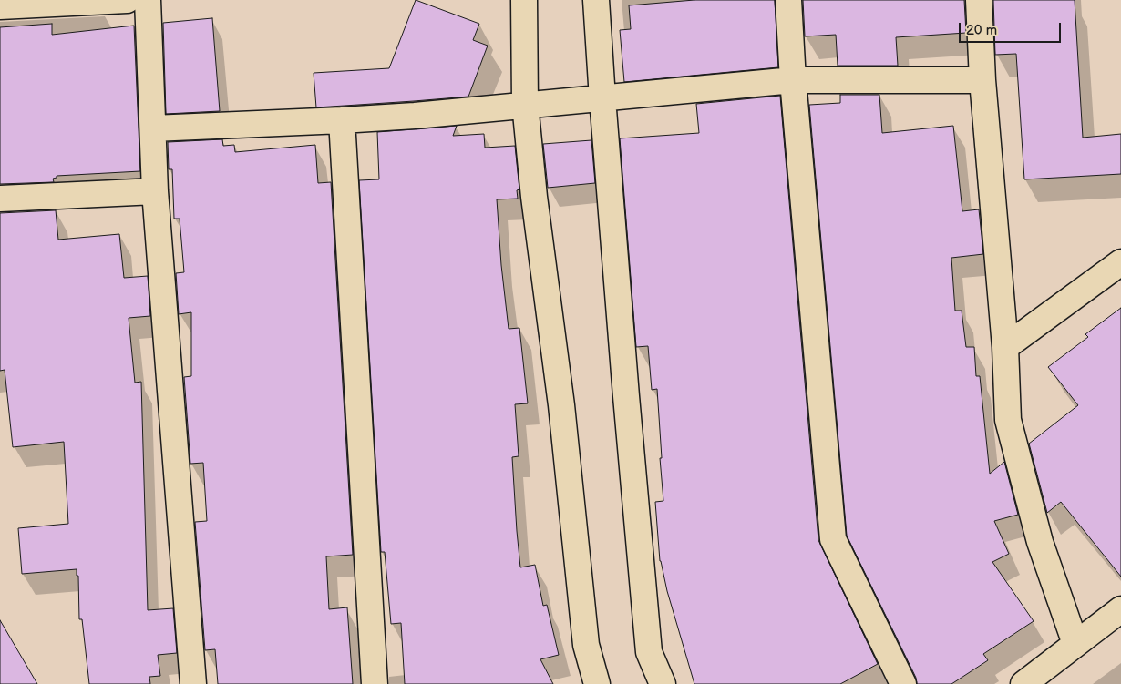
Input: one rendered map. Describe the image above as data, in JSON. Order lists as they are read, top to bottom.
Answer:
{
  "scale_bar": "20 m"
}
